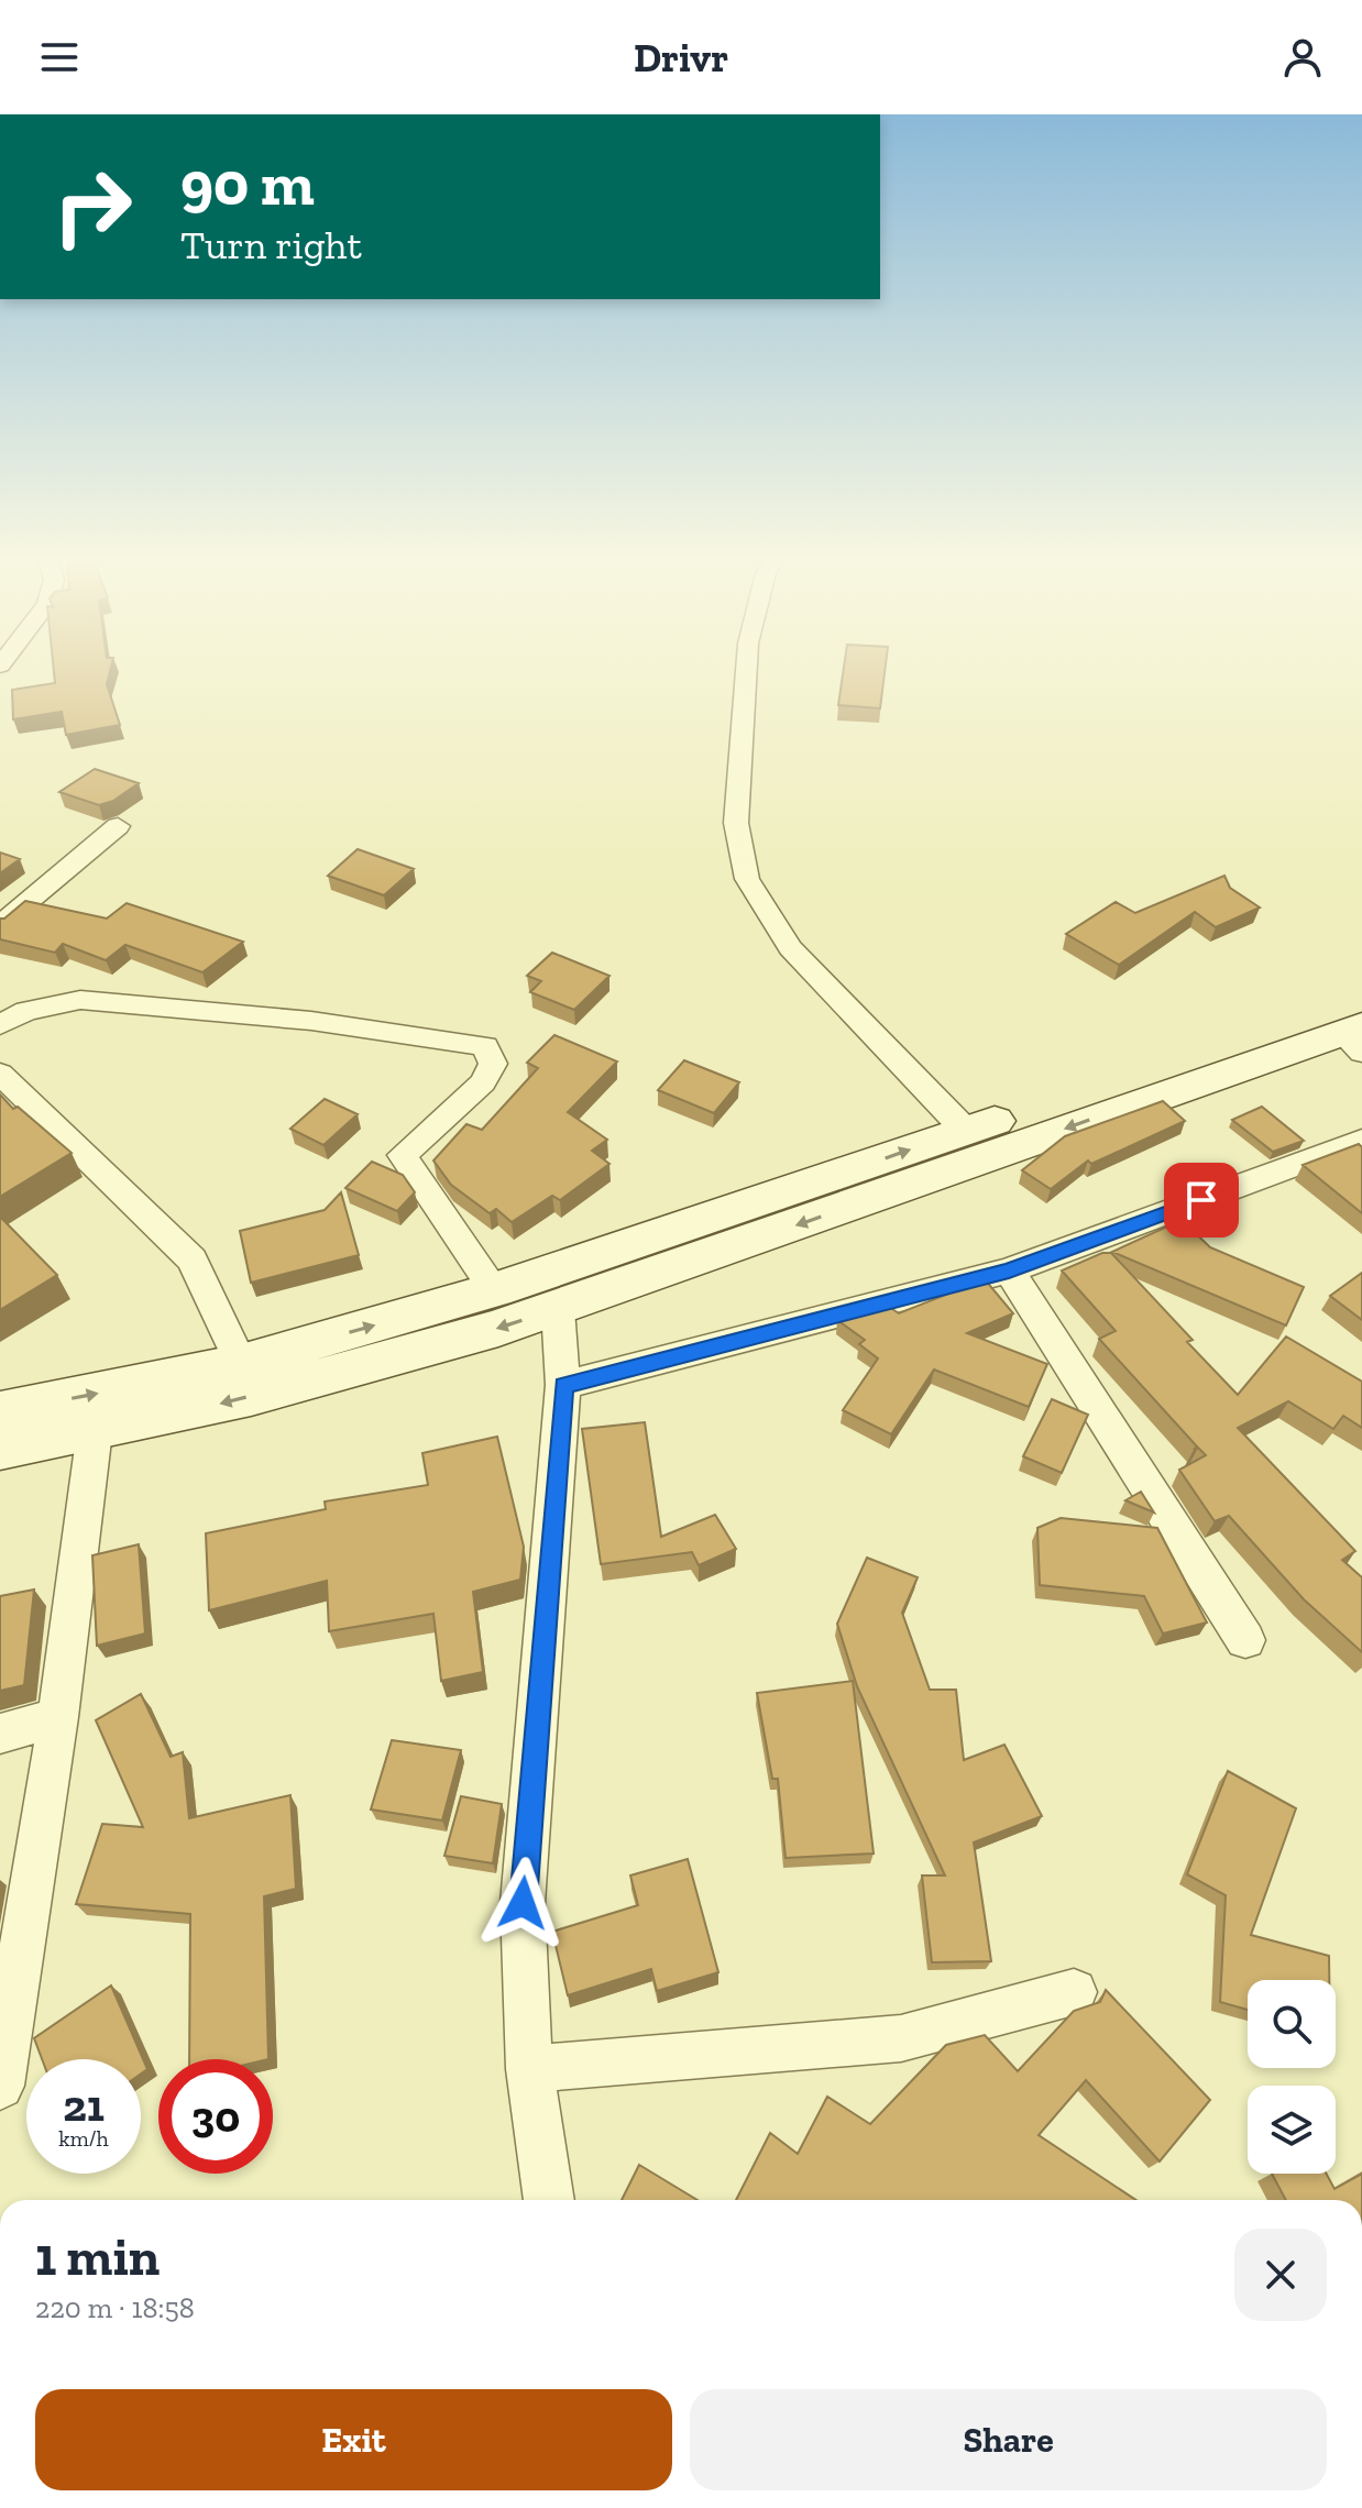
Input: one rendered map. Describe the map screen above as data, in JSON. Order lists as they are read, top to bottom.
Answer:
{
  "page": {
    "header": "Drivr",
    "turn": ["90 m", "Turn right"],
    "speed": "21 km/h",
    "limit": "30",
    "heading": ["1 min", "220 m · 18:58"],
    "buttons": ["Exit", "Share"]
  }
}
